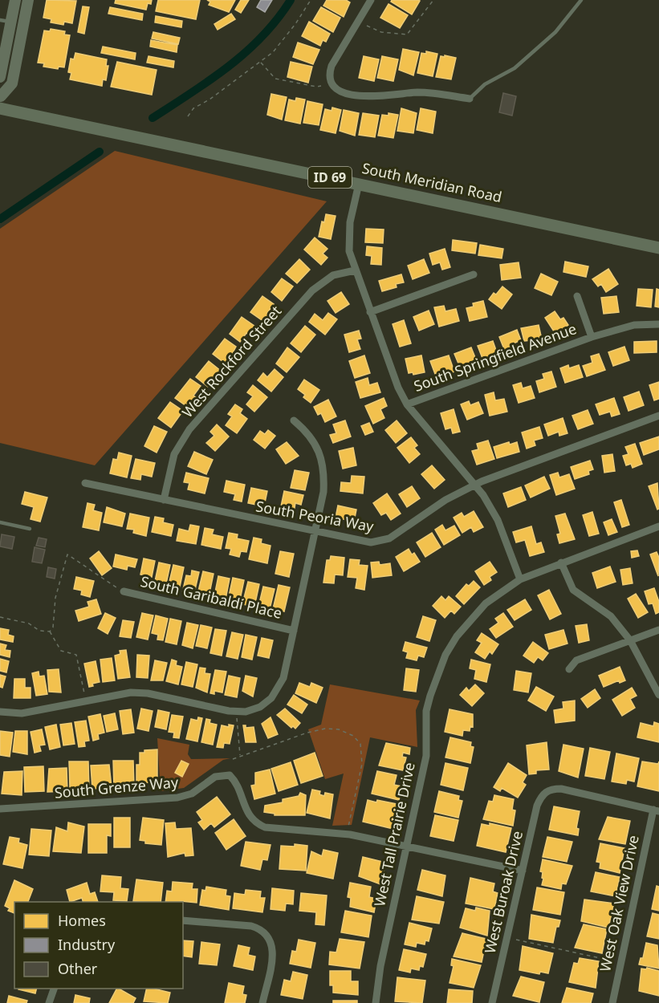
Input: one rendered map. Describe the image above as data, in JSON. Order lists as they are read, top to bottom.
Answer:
{
  "streets": {
    "main road": ["ID 69", "South Meridian Road"],
    "street": [
      "South Springfield Avenue",
      "West Rockford Street",
      "South Peoria Way",
      "South Garibaldi Place",
      "South Grenze Way",
      "West Tall Prairie Drive",
      "West Buroak Drive",
      "West Oak View Drive"
    ]
  },
  "crossings": [
    ["West Rockford Street", "South Peoria Way"],
    ["South Grenze Way", "West Tall Prairie Drive"],
    ["West Buroak Drive", "West Oak View Drive"]
  ],
  "legend": ["Homes", "Industry", "Other"]
}
